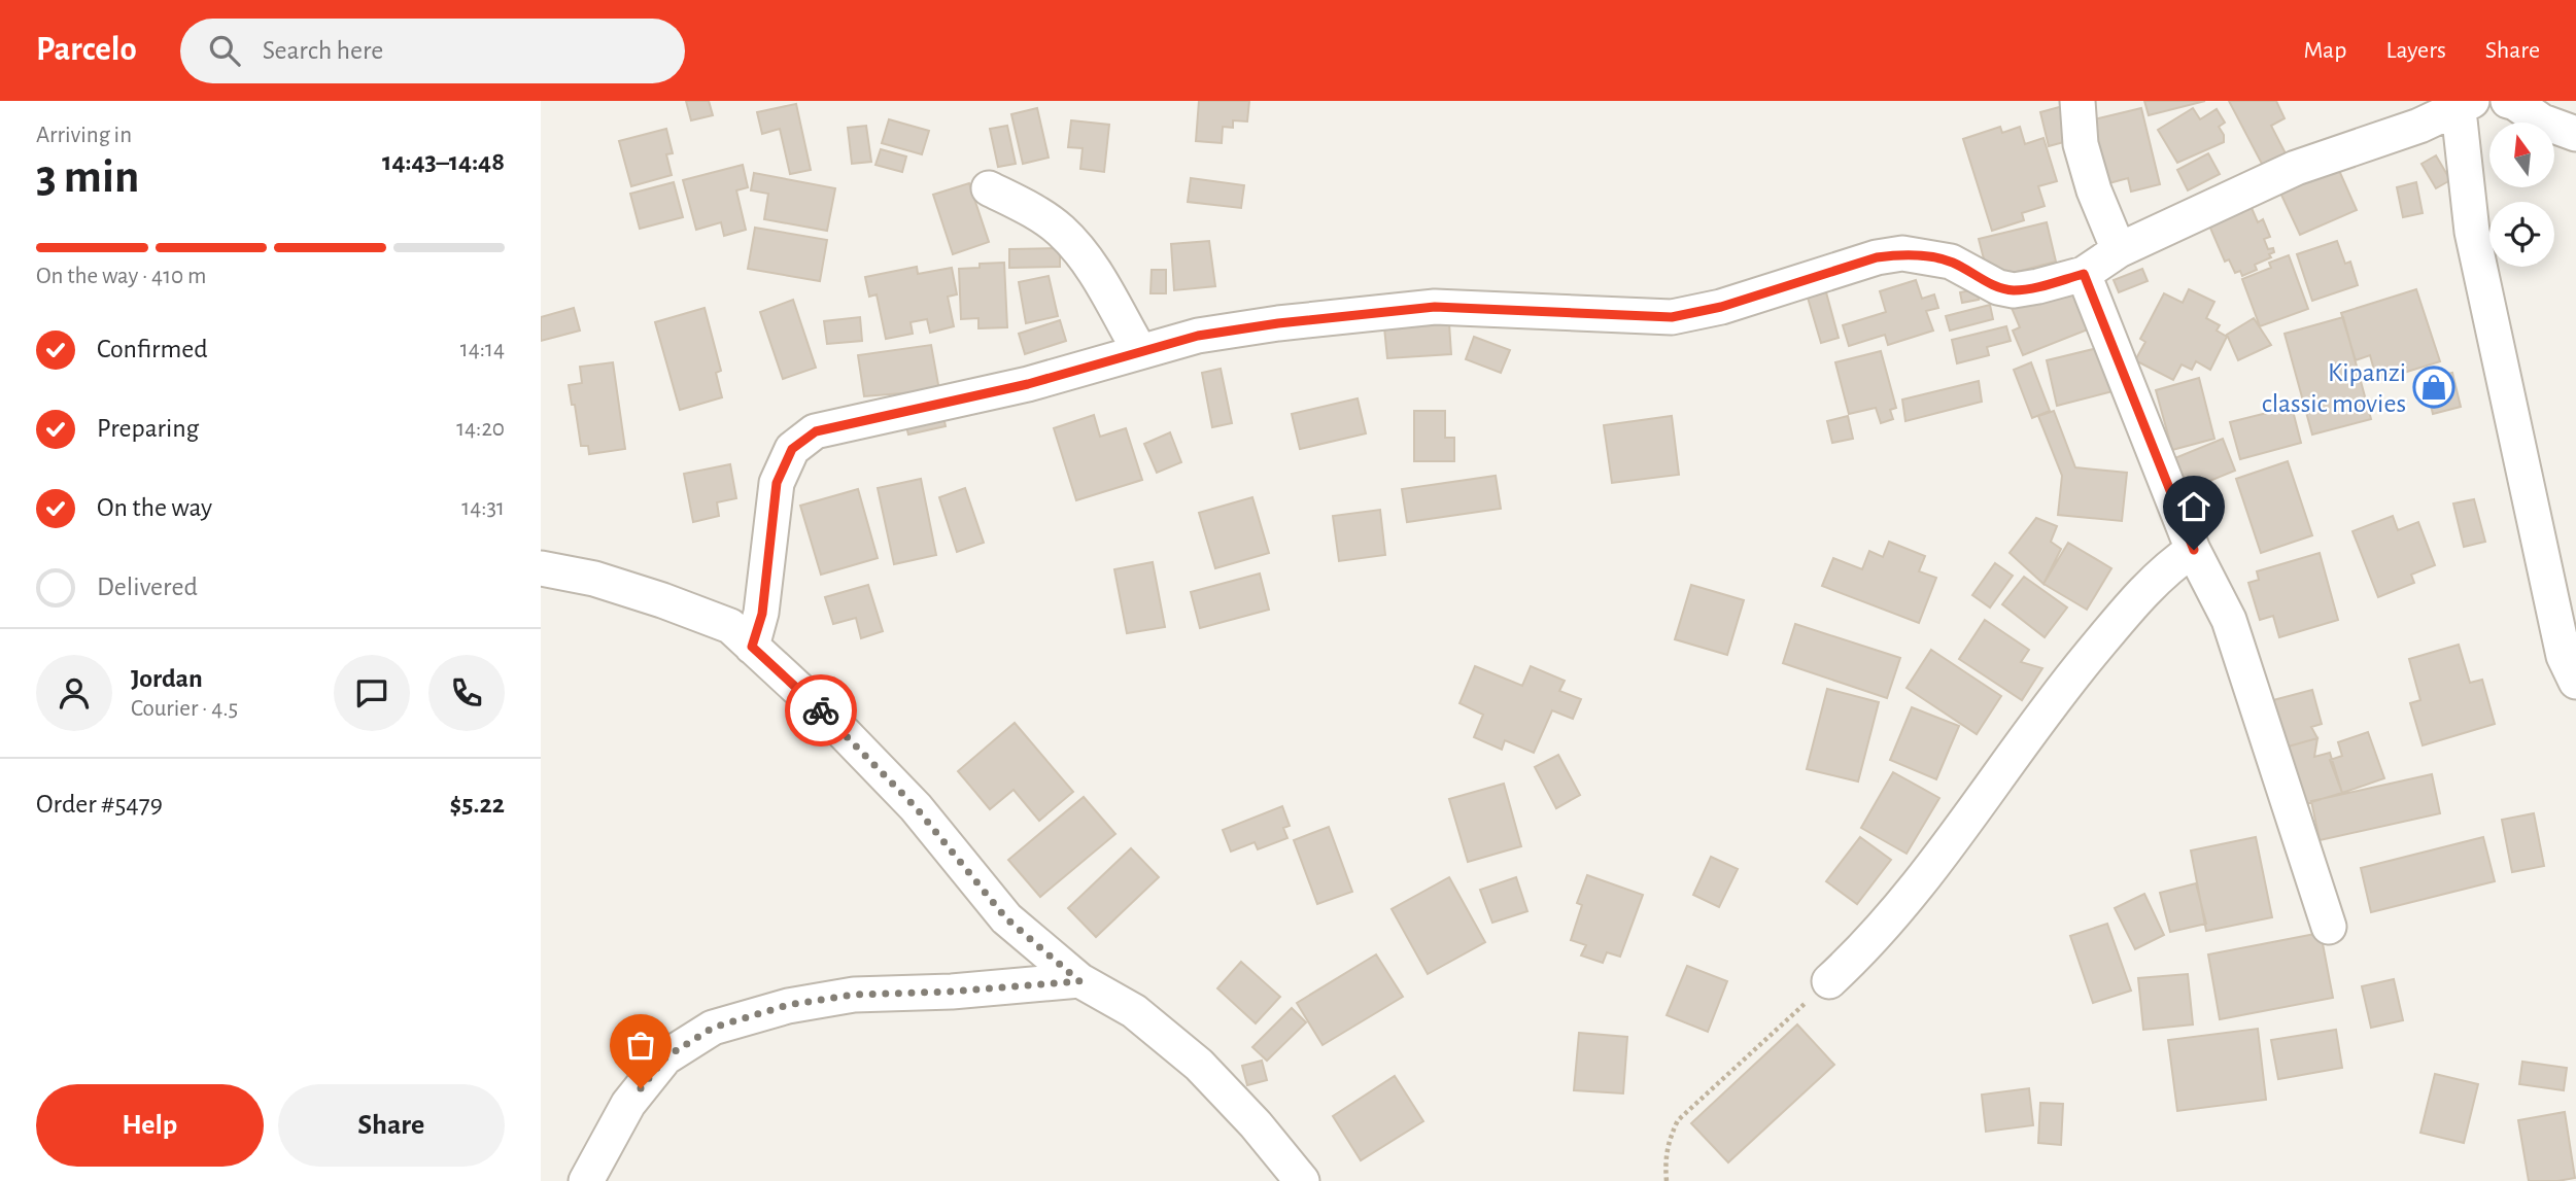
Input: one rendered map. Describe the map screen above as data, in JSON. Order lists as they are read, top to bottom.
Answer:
{
  "places": {
    "shop": ["Kipanzi classic movies"]
  },
  "north": "top",
  "page": {
    "header": "Parcelo",
    "search": "Search here",
    "nav": ["Map", "Layers", "Share"],
    "heading": ["3 min", "Arriving in", "14:43–14:48"],
    "panel": [
      "Jordan",
      "Courier · 4.5",
      "Order #5479",
      "$5.22"
    ],
    "bar": "On the way · 410 m",
    "list": [
      ["Confirmed", "14:14"],
      ["Preparing", "14:20"],
      ["On the way", "14:31"],
      "Delivered"
    ],
    "buttons": ["Help", "Share"]
  }
}
